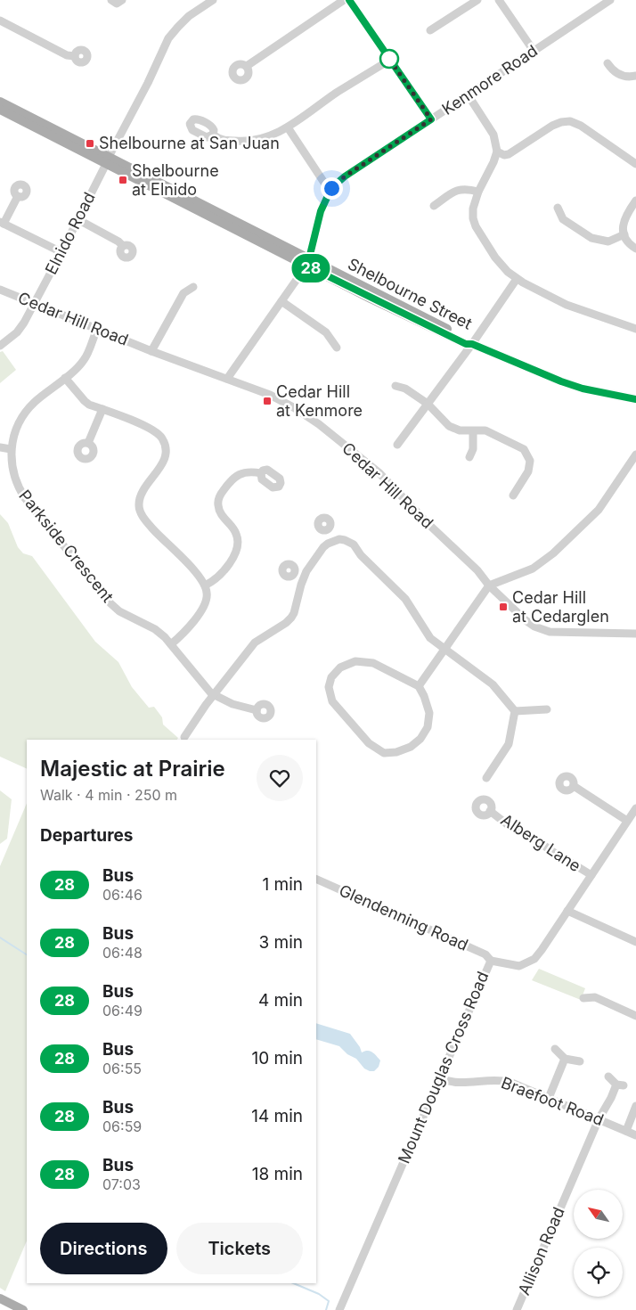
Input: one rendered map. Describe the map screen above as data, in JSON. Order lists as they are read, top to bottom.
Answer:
{
  "streets": {
    "main road": ["Shelbourne Street"],
    "street": [
      "Kenmore Road",
      "Elnido Road",
      "Cedar Hill Road",
      "Parkside Crescent",
      "Alberg Lane",
      "Glendenning Road",
      "Mount Douglas Cross Road",
      "Braefoot Road",
      "Allison Road"
    ]
  },
  "crossings": [
    ["Kenmore Road", "Shelbourne Street"],
    ["Kenmore Road", "Cedar Hill Road"],
    ["Elnido Road", "Shelbourne Street"],
    ["Elnido Road", "Cedar Hill Road"],
    ["Cedar Hill Road", "Parkside Crescent"],
    ["Alberg Lane", "Mount Douglas Cross Road"],
    ["Glendenning Road", "Mount Douglas Cross Road"],
    ["Mount Douglas Cross Road", "Braefoot Road"],
    ["Braefoot Road", "Allison Road"]
  ],
  "places": {
    "transit": [
      "Shelbourne at San Juan",
      "Shelbourne at Elnido",
      "Cedar Hill at Kenmore",
      "Cedar Hill at Cedarglen"
    ]
  },
  "lines": ["bus line 28"],
  "north": "top left",
  "page": {
    "on_map": "28",
    "heading": [
      ["Majestic at Prairie", "Walk · 4 min · 250 m"],
      "Departures"
    ],
    "list": [
      {
        "mark": "28",
        "name": "Bus",
        "note": "06:46",
        "value": "1 min"
      },
      {
        "mark": "28",
        "name": "Bus",
        "note": "06:48",
        "value": "3 min"
      },
      {
        "mark": "28",
        "name": "Bus",
        "note": "06:49",
        "value": "4 min"
      },
      {
        "mark": "28",
        "name": "Bus",
        "note": "06:55",
        "value": "10 min"
      },
      {
        "mark": "28",
        "name": "Bus",
        "note": "06:59",
        "value": "14 min"
      },
      {
        "mark": "28",
        "name": "Bus",
        "note": "07:03",
        "value": "18 min"
      }
    ],
    "buttons": ["Directions", "Tickets"]
  }
}
